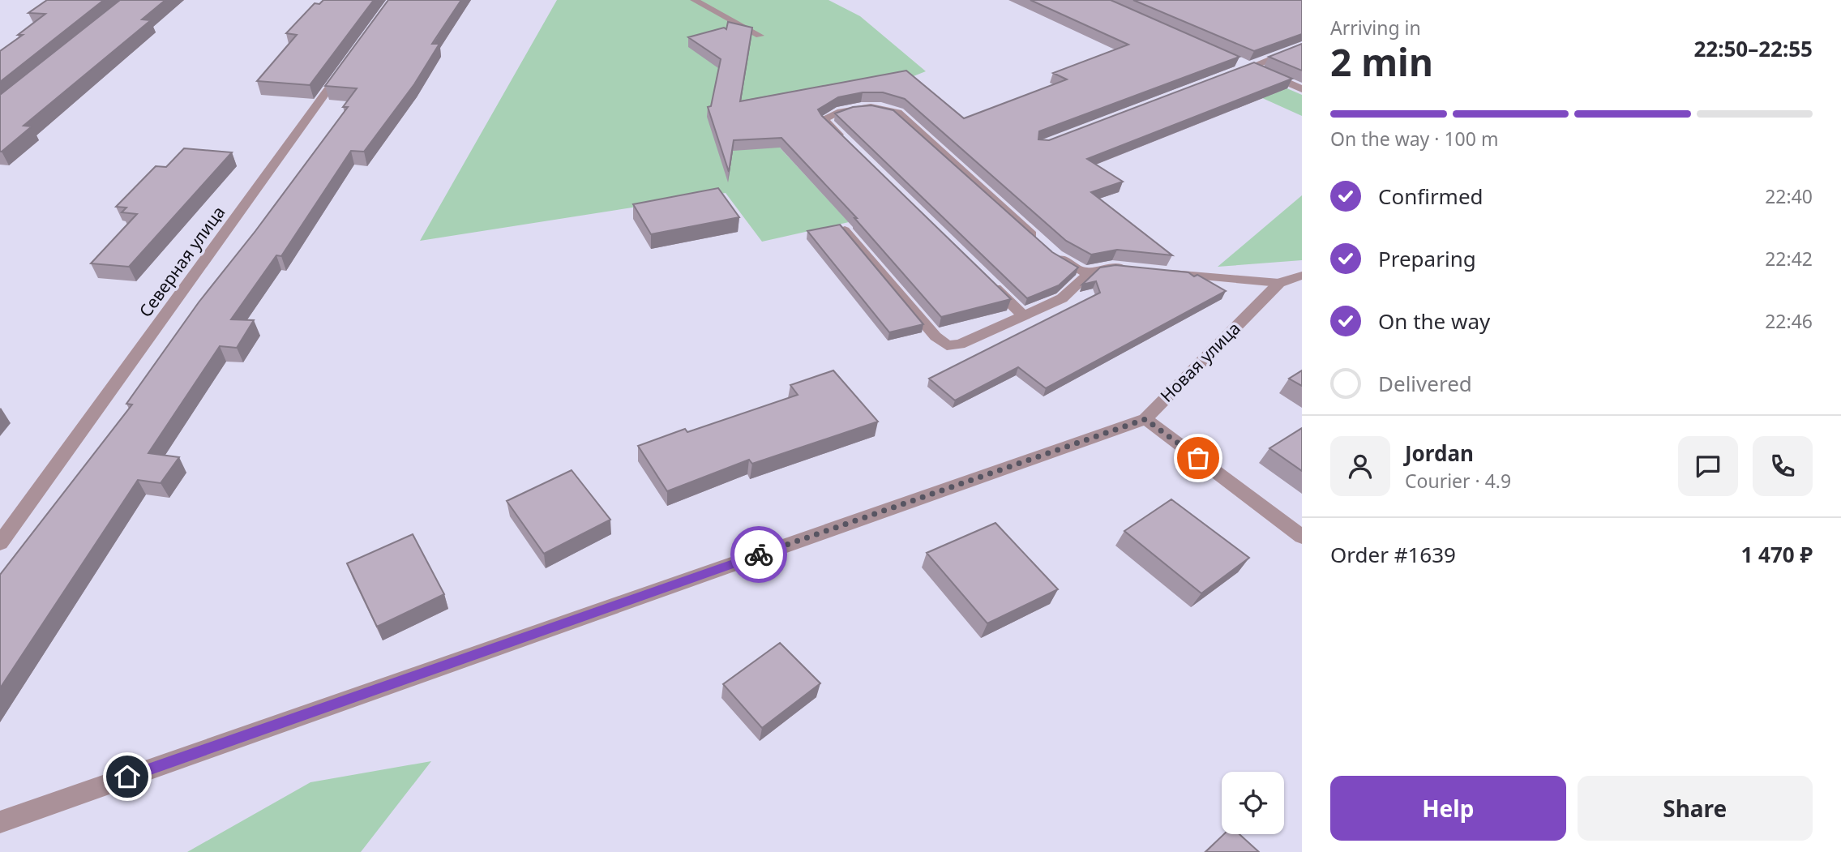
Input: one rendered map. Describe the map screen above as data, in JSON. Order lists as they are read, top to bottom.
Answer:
{
  "streets": {
    "street": ["Северная улица", "Новая улица"]
  },
  "page": {
    "heading": ["2 min", "Arriving in", "22:50–22:55"],
    "panel": [
      "Jordan",
      "Courier · 4.9",
      "Order #1639",
      "1 470 ₽"
    ],
    "bar": "On the way · 100 m",
    "list": [
      ["Confirmed", "22:40"],
      ["Preparing", "22:42"],
      ["On the way", "22:46"],
      "Delivered"
    ],
    "buttons": ["Help", "Share"]
  }
}
